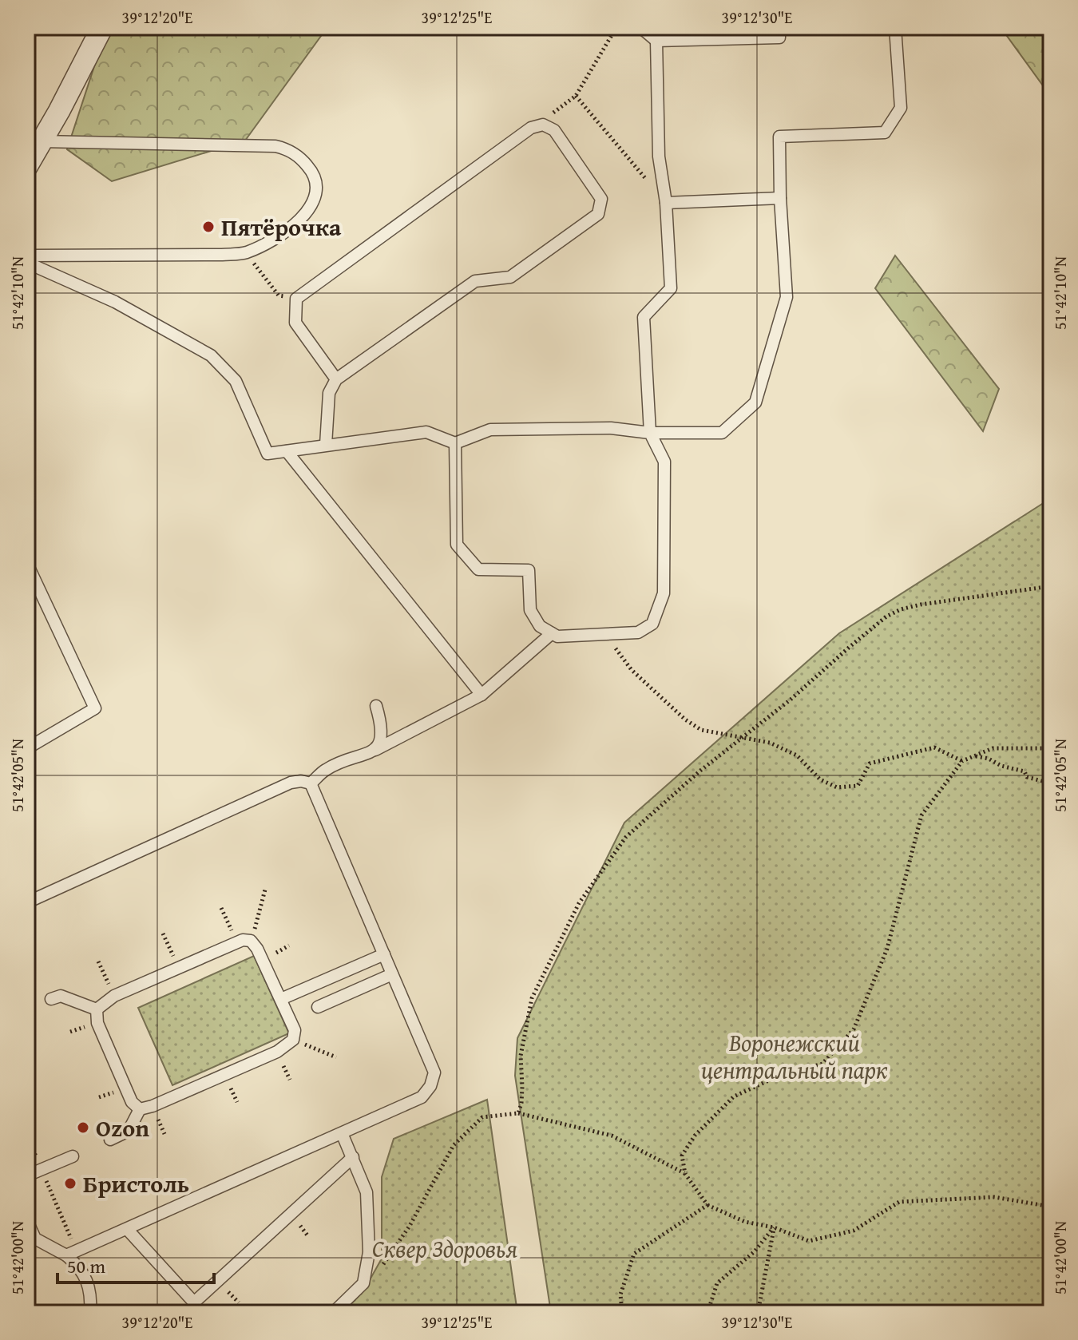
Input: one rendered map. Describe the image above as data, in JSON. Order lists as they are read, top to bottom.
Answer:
{
  "parks": ["Воронежский центральный парк", "Сквер Здоровья"],
  "places": ["Пятёрочка", "Ozon", "Бристоль"],
  "scale_bar": "50 m",
  "coordinates": [
    "39°12'20\"E",
    "39°12'25\"E",
    "39°12'30\"E",
    "51°42'10\"N",
    "51°42'05\"N",
    "51°42'00\"N"
  ]
}
